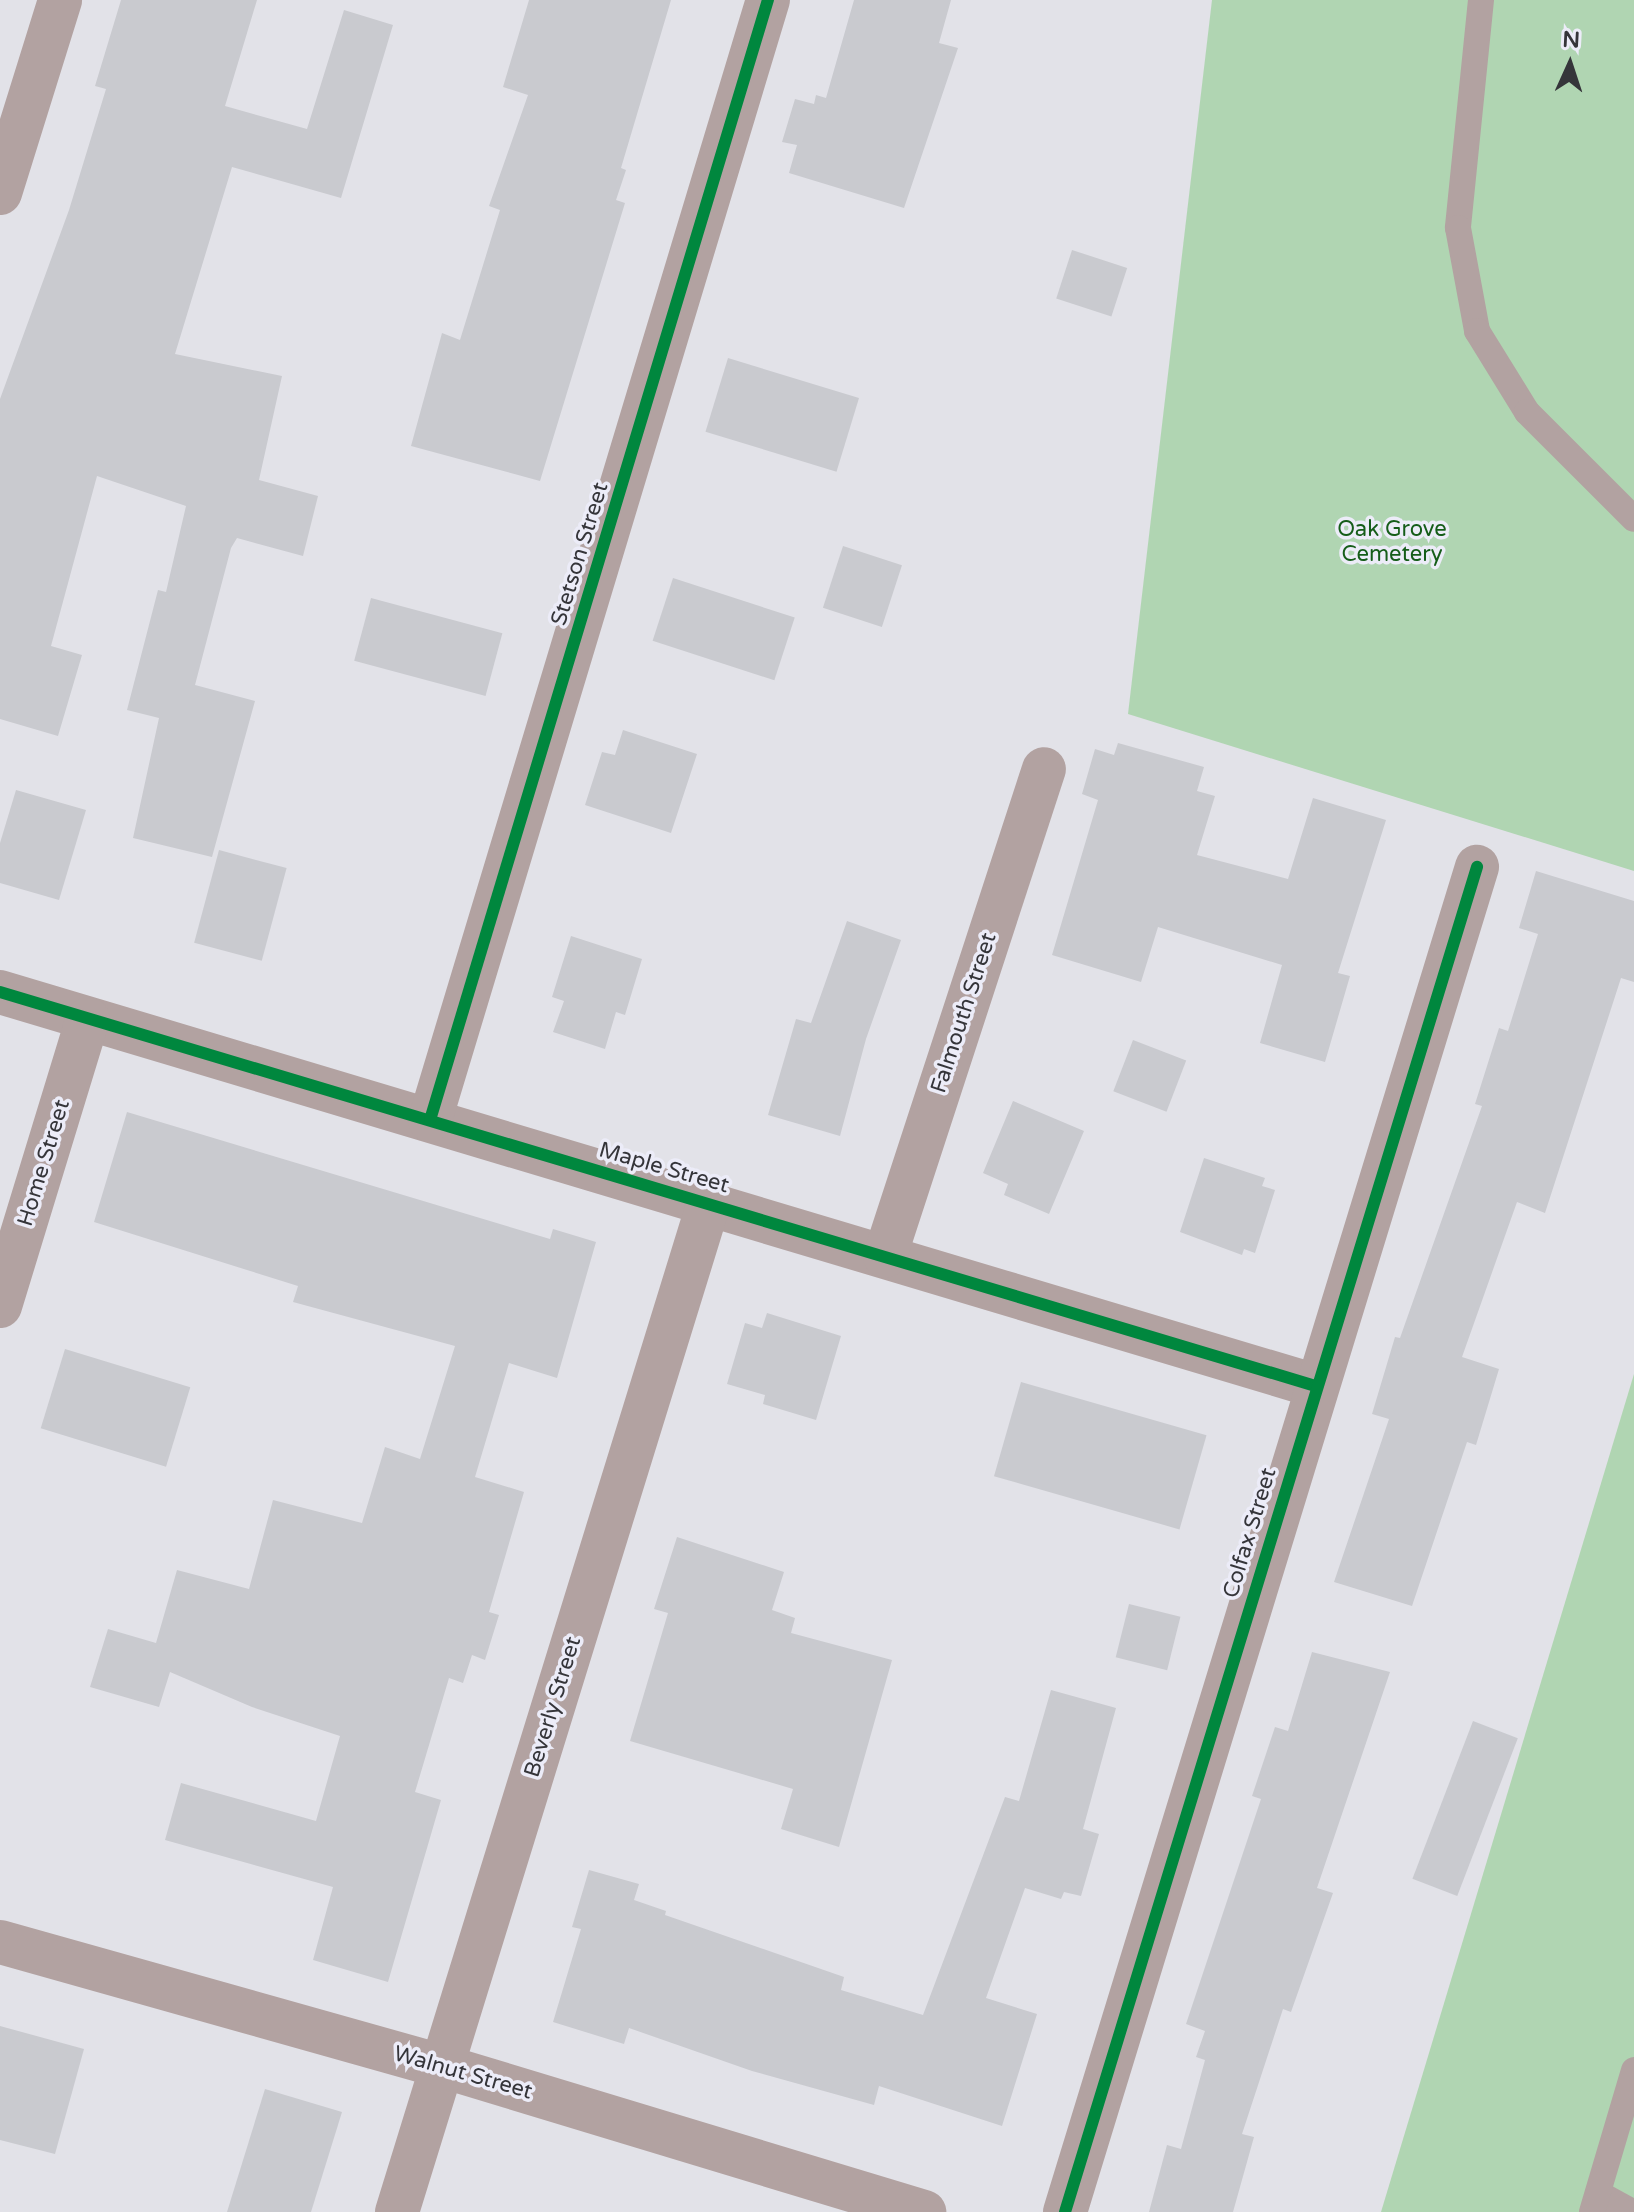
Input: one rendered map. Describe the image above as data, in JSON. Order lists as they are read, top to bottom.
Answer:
{
  "streets": {
    "street": [
      "Stetson Street",
      "Falmouth Street",
      "Home Street",
      "Maple Street",
      "Colfax Street",
      "Beverly Street",
      "Walnut Street"
    ]
  },
  "crossings": [
    ["Stetson Street", "Maple Street"],
    ["Falmouth Street", "Maple Street"],
    ["Home Street", "Maple Street"],
    ["Maple Street", "Colfax Street"],
    ["Maple Street", "Beverly Street"],
    ["Beverly Street", "Walnut Street"]
  ],
  "parks": ["Oak Grove Cemetery"],
  "north": "top"
}
